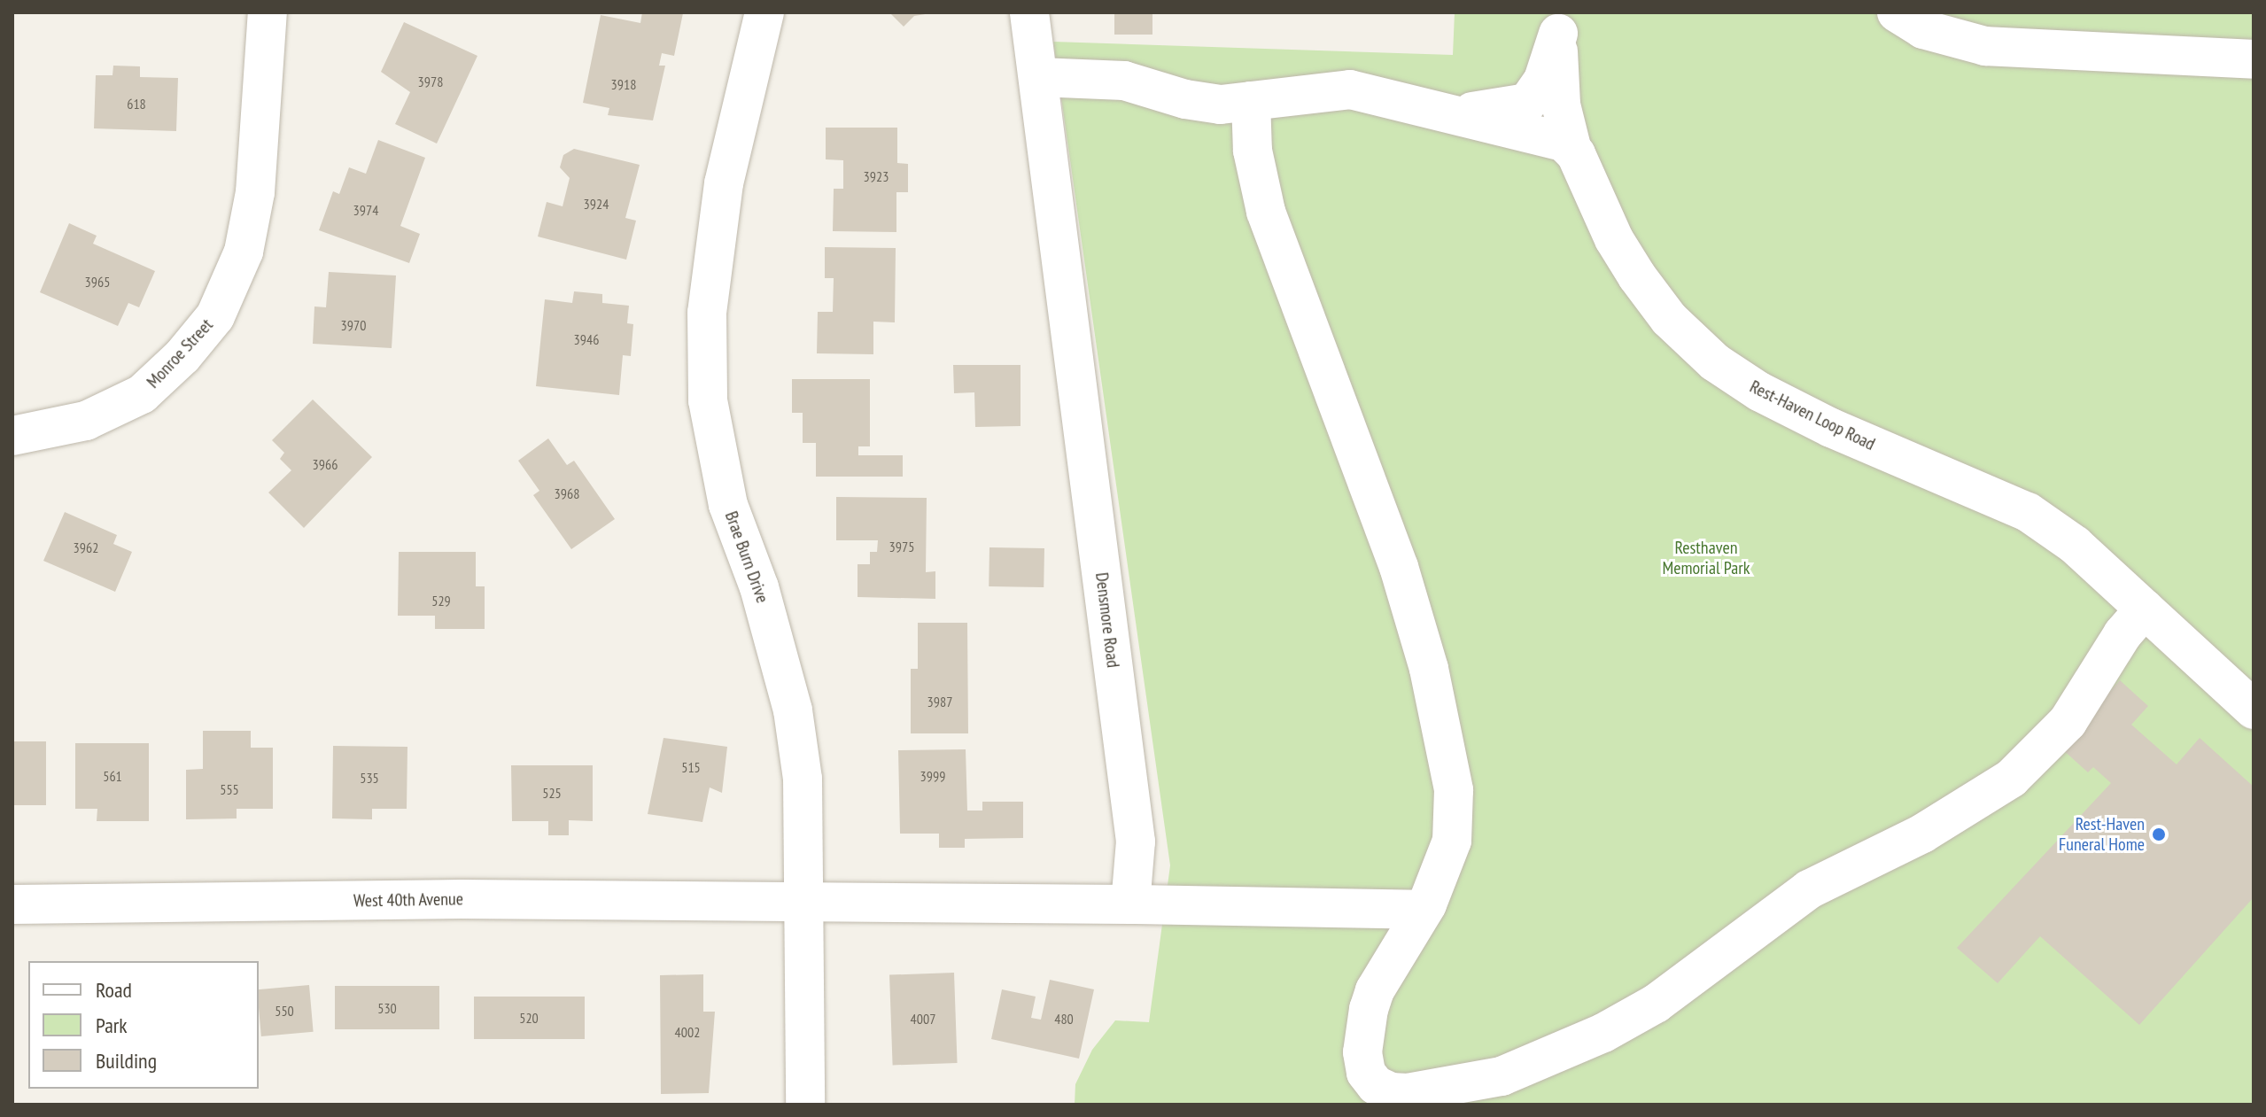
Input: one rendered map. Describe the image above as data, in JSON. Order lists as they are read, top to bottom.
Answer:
{
  "streets": {
    "street": [
      "Monroe Street",
      "Rest-Haven Loop Road",
      "Brae Burn Drive",
      "Densmore Road",
      "West 40th Avenue"
    ]
  },
  "crossings": [
    ["Brae Burn Drive", "West 40th Avenue"]
  ],
  "parks": ["Resthaven Memorial Park"],
  "places": ["Rest-Haven Funeral Home"],
  "house_numbers": [
    "3978",
    "3918",
    "618",
    "3923",
    "3924",
    "3974",
    "3965",
    "3970",
    "3946",
    "3966",
    "3968",
    "3975",
    "3962",
    "529",
    "3987",
    "515",
    "561",
    "3999",
    "535",
    "555",
    "525",
    "530",
    "550",
    "520",
    "4007",
    "480",
    "4002"
  ],
  "legend": ["Road", "Park", "Building"]
}
